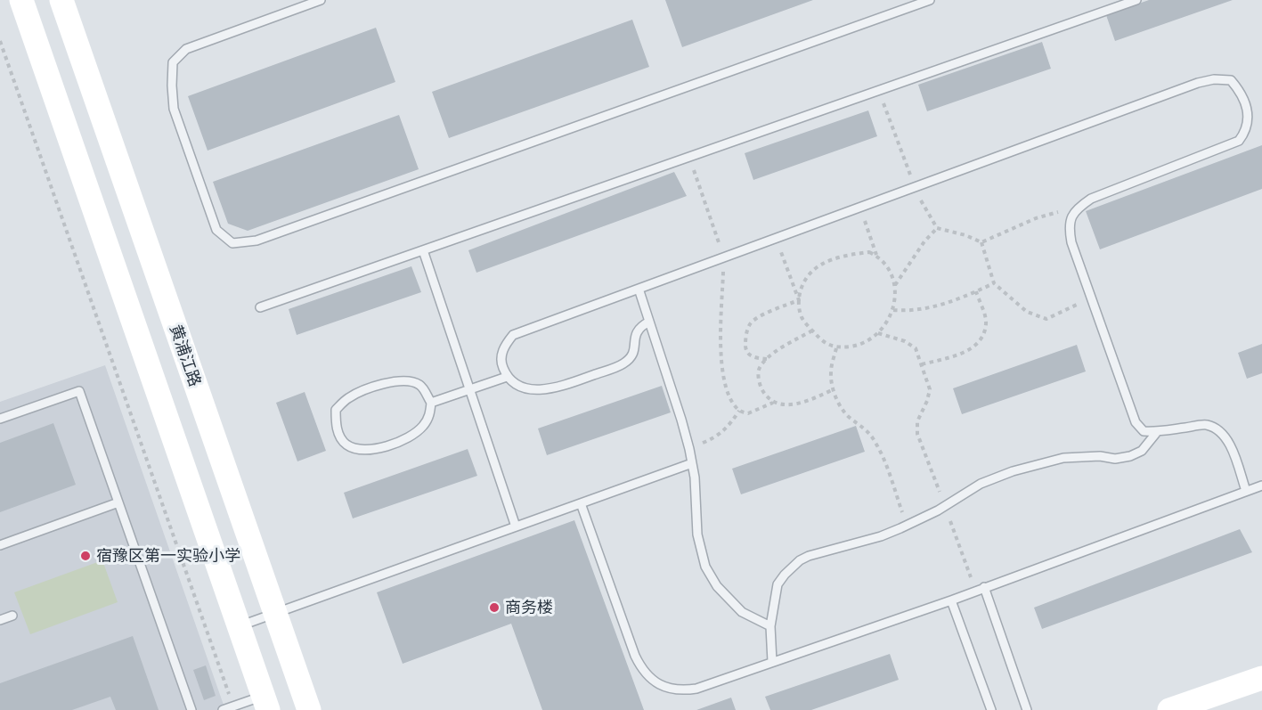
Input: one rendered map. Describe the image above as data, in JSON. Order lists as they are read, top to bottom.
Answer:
{
  "streets": {
    "street": ["黄浦江路"]
  },
  "places": ["宿豫区第一实验小学", "商务楼"]
}
